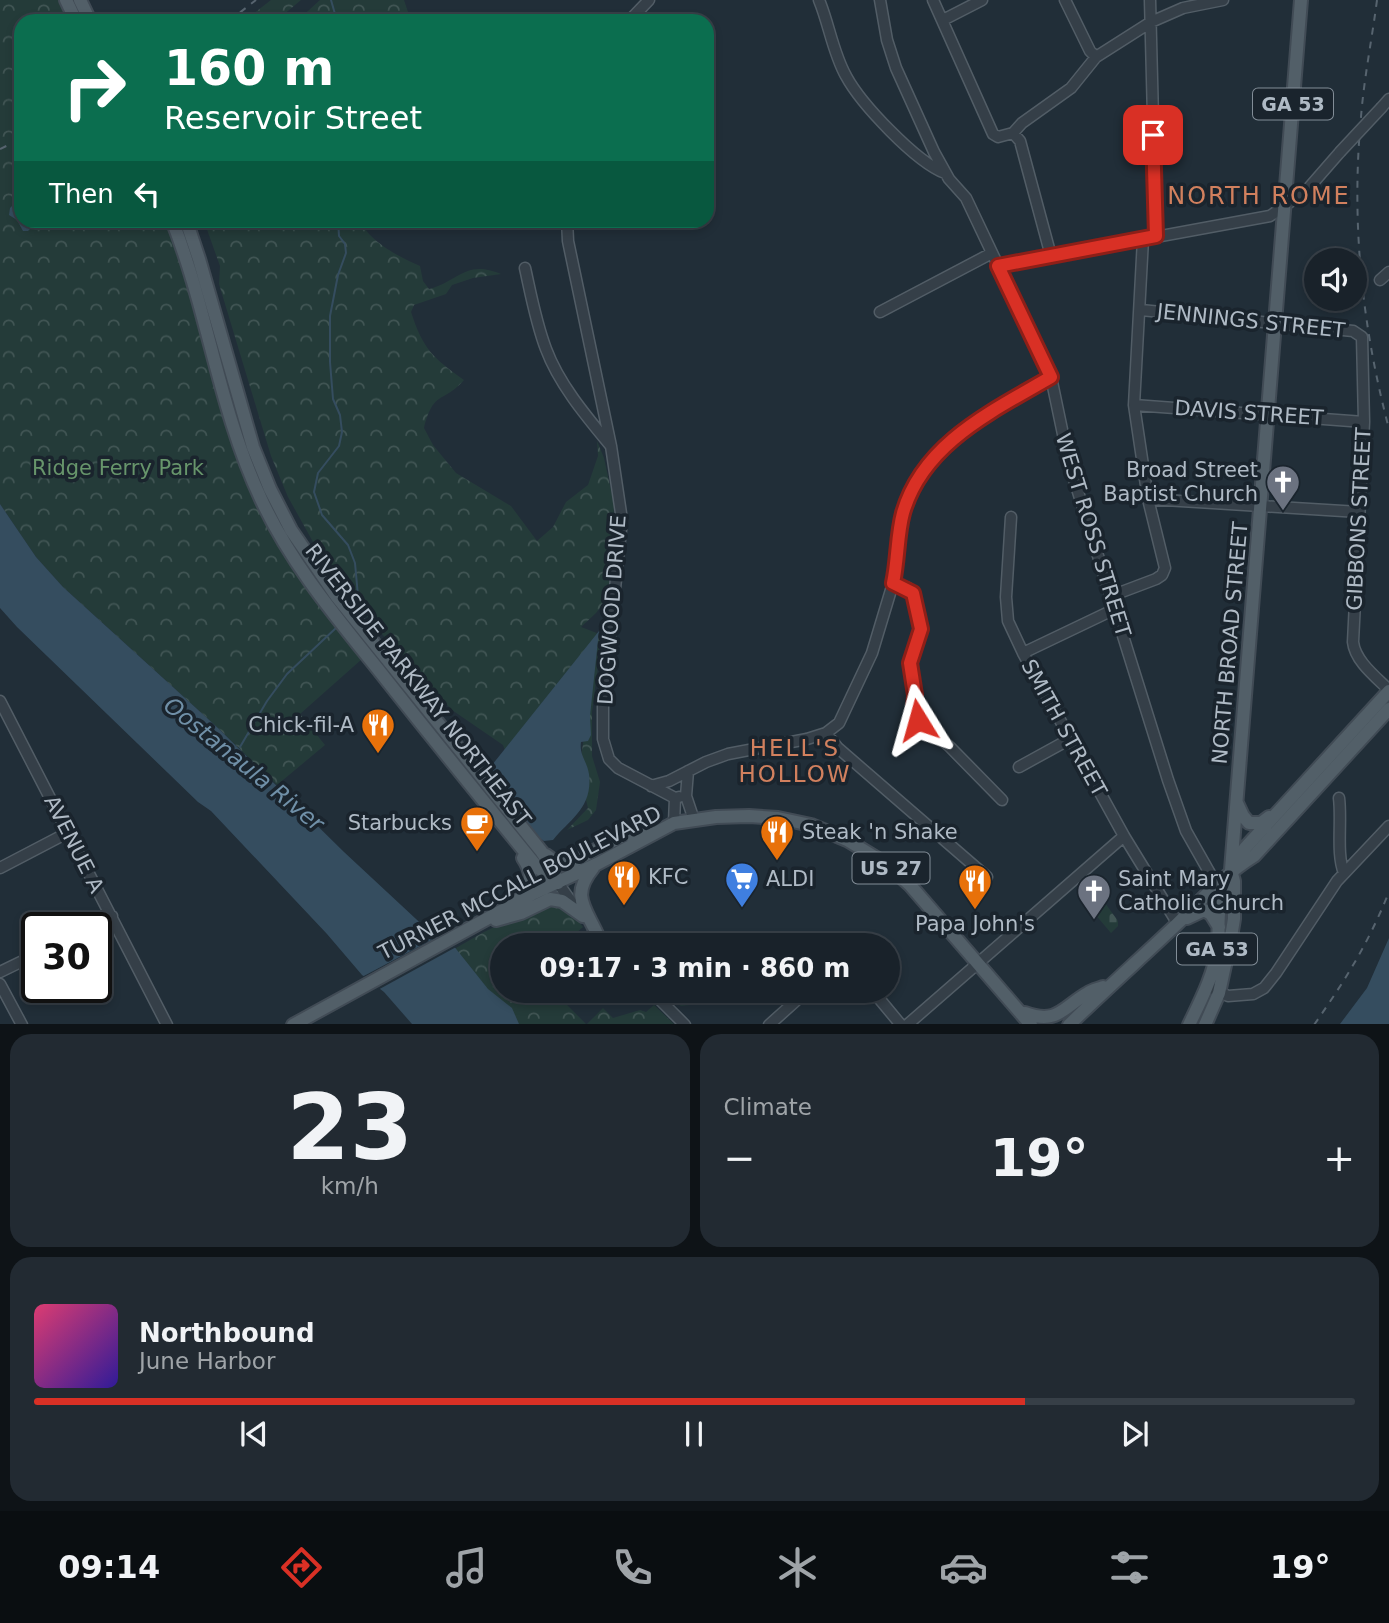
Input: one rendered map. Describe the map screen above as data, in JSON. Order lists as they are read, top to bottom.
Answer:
{
  "streets": {
    "main road": [
      "GA 53",
      "NORTH BROAD STREET",
      "RIVERSIDE PARKWAY NORTHEAST",
      "US 27",
      "TURNER MCCALL BOULEVARD"
    ],
    "street": [
      "JENNINGS STREET",
      "DAVIS STREET",
      "GIBBONS STREET",
      "WEST ROSS STREET",
      "DOGWOOD DRIVE",
      "SMITH STREET",
      "AVENUE A"
    ]
  },
  "crossings": [
    ["GA 53", "NORTH BROAD STREET"],
    ["JENNINGS STREET", "GIBBONS STREET"],
    ["JENNINGS STREET", "NORTH BROAD STREET"],
    ["DAVIS STREET", "GIBBONS STREET"],
    ["DAVIS STREET", "NORTH BROAD STREET"],
    ["RIVERSIDE PARKWAY NORTHEAST", "TURNER MCCALL BOULEVARD"]
  ],
  "districts": ["NORTH ROME", "HELL'S HOLLOW"],
  "water": ["Oostanaula River"],
  "parks": ["Ridge Ferry Park"],
  "places": {
    "church": ["Broad Street Baptist Church", "Saint Mary Catholic Church"],
    "restaurant": [
      "Chick-fil-A",
      "Steak 'n Shake",
      "KFC",
      "Papa John's"
    ],
    "cafe": ["Starbucks"],
    "supermarket": ["ALDI"]
  },
  "page": {
    "turn": ["160 m", "Reservoir Street"],
    "then": "Then",
    "limit": "30",
    "trip": "09:17 · 3 min · 860 m",
    "tile": [
      ["23", "km/h"],
      "Climate"
    ],
    "heat": ["−", "19°", "+"],
    "song": ["Northbound", "June Harbor"],
    "tabs": ["09:14", "19°"]
  }
}
